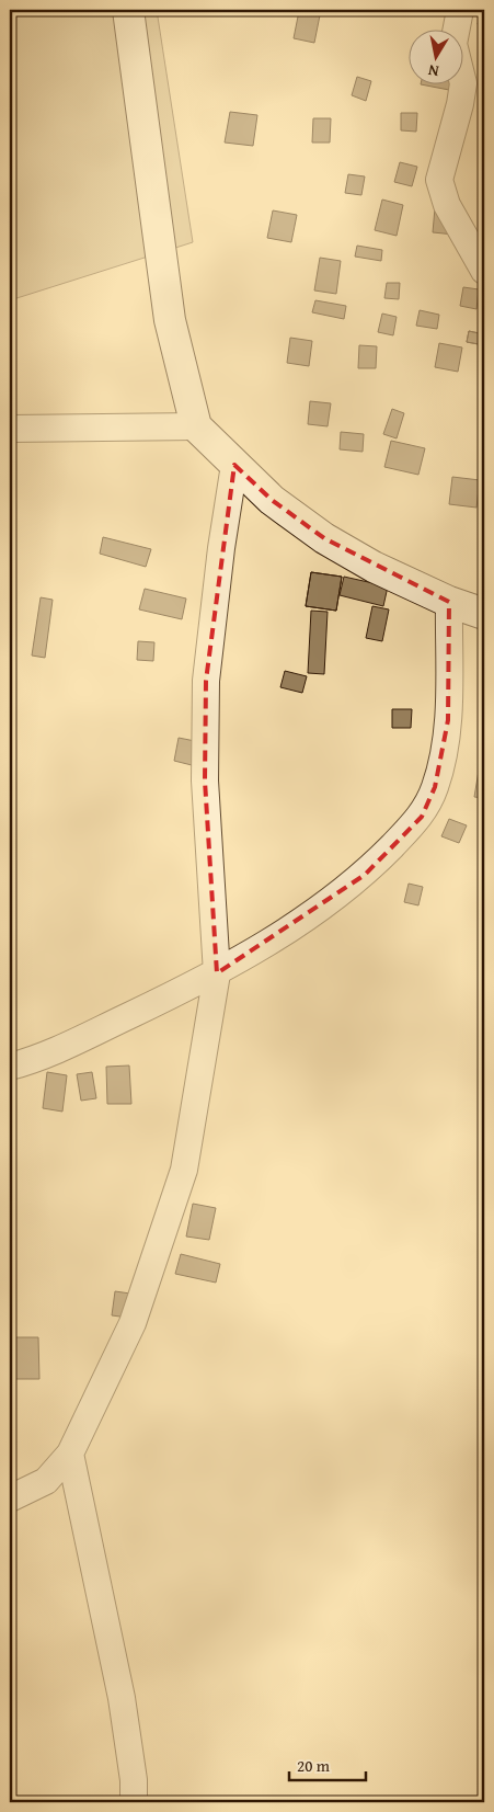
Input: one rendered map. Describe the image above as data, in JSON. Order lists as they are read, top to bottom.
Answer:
{
  "scale_bar": "20 m",
  "north": "bottom"
}
